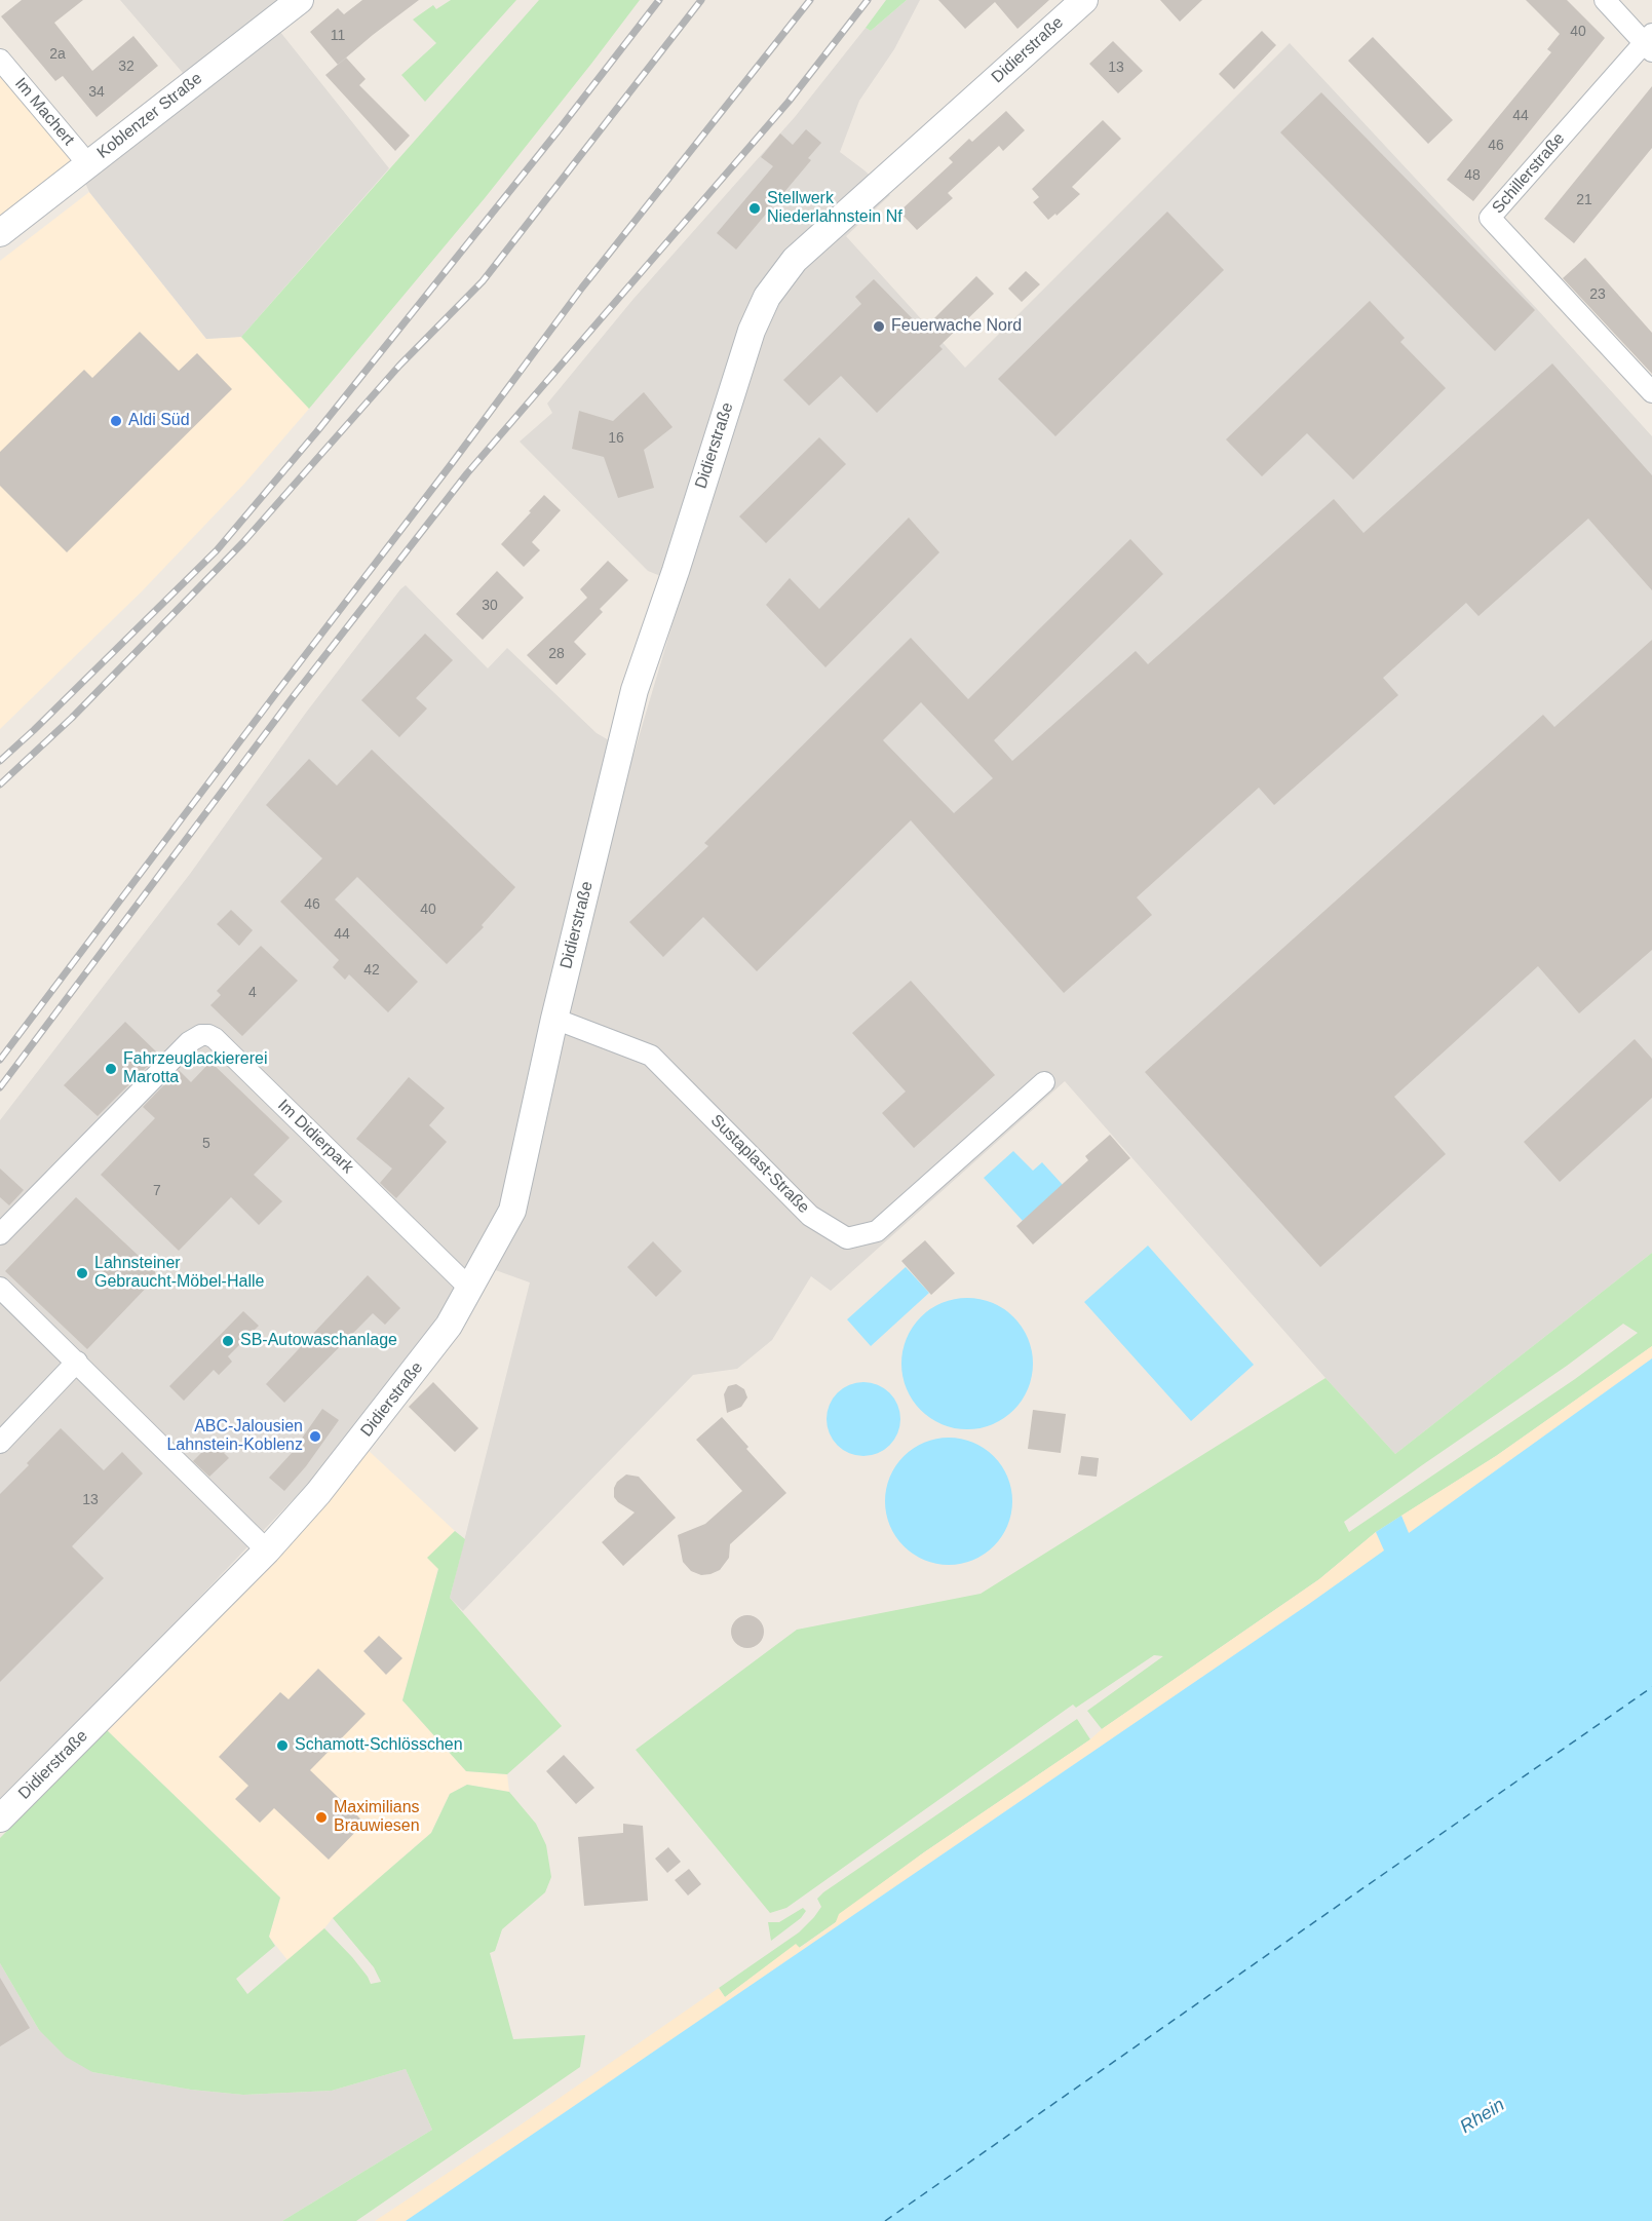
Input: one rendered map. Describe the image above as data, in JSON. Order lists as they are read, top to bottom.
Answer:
{
  "streets": {
    "street": [
      "Didierstraße",
      "Im Machert",
      "Koblenzer Straße",
      "Schillerstraße",
      "Im Didierpark",
      "Sustaplast-Straße"
    ]
  },
  "crossings": [
    ["Didierstraße", "Im Didierpark"],
    ["Didierstraße", "Sustaplast-Straße"],
    ["Im Machert", "Koblenzer Straße"]
  ],
  "water": ["Rhein"],
  "places": [
    "Stellwerk Niederlahnstein Nf",
    "Feuerwache Nord",
    "Aldi Süd",
    "Fahrzeuglackiererei Marotta",
    "Lahnsteiner Gebraucht-Möbel-Halle",
    "SB-Autowaschanlage",
    "ABC-Jalousien Lahnstein-Koblenz",
    "Schamott-Schlösschen",
    "Maximilians Brauwiesen"
  ],
  "house_numbers": [
    "40",
    "11",
    "2a",
    "32",
    "13",
    "34",
    "44",
    "46",
    "48",
    "21",
    "23",
    "16",
    "30",
    "28",
    "46",
    "40",
    "44",
    "42",
    "4",
    "5",
    "7",
    "13"
  ]
}
